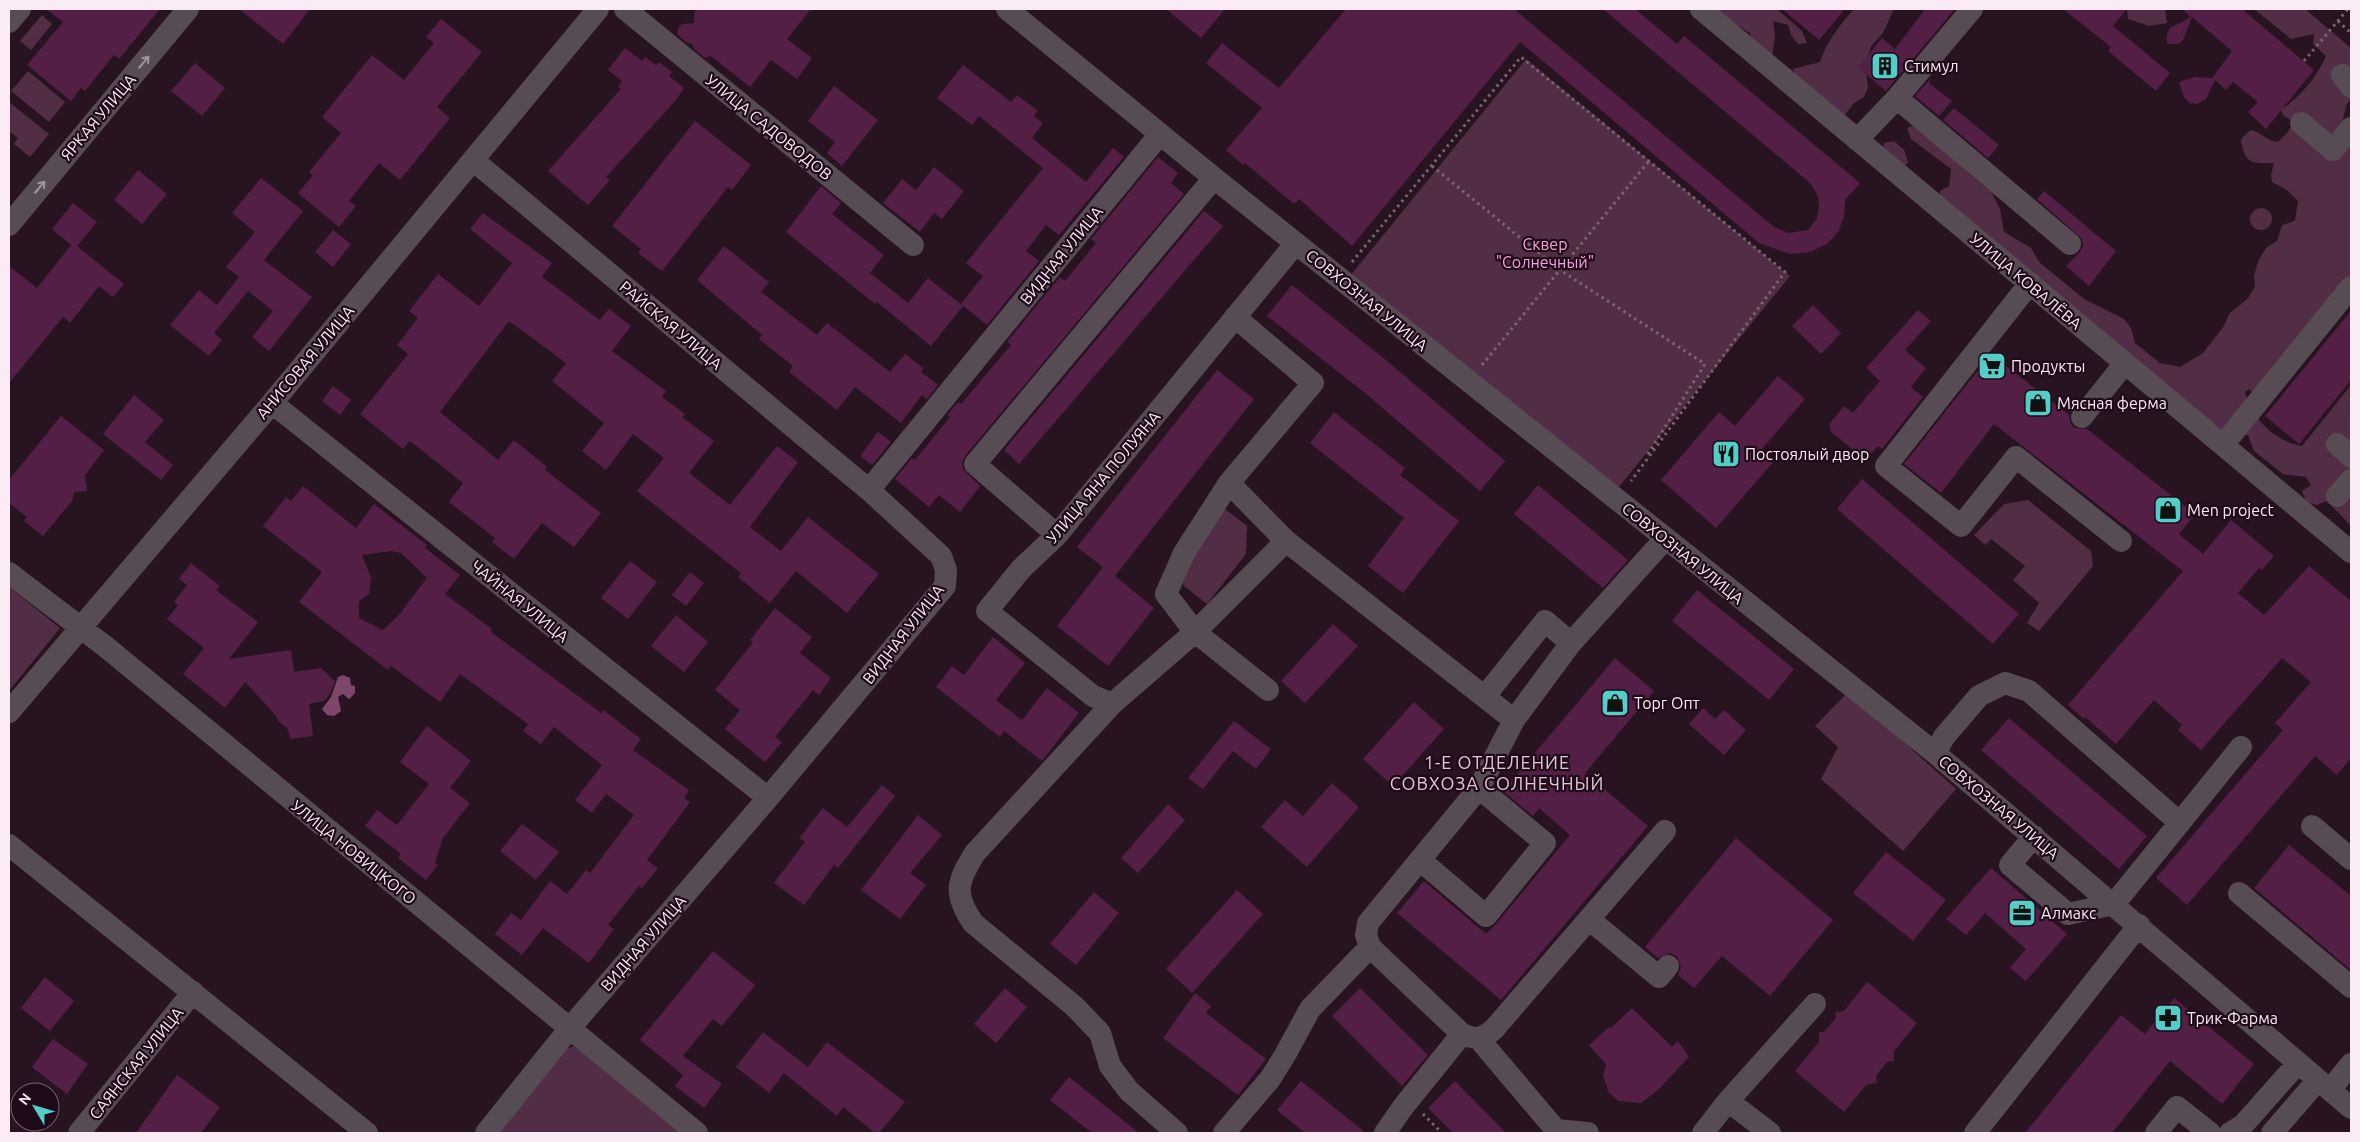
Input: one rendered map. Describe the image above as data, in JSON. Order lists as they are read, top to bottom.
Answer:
{
  "streets": {
    "street": [
      "ЯРКАЯ УЛИЦА",
      "УЛИЦА САДОВОДОВ",
      "ВИДНАЯ УЛИЦА",
      "УЛИЦА КОВАЛЁВА",
      "СОВХОЗНАЯ УЛИЦА",
      "РАЙСКАЯ УЛИЦА",
      "АНИСОВАЯ УЛИЦА",
      "УЛИЦА ЯНА ПОЛУЯНА",
      "ЧАЙНАЯ УЛИЦА",
      "УЛИЦА НОВИЦКОГО",
      "САЯНСКАЯ УЛИЦА"
    ]
  },
  "crossings": [
    ["ВИДНАЯ УЛИЦА", "СОВХОЗНАЯ УЛИЦА"],
    ["ВИДНАЯ УЛИЦА", "РАЙСКАЯ УЛИЦА"],
    ["ВИДНАЯ УЛИЦА", "ЧАЙНАЯ УЛИЦА"],
    ["ВИДНАЯ УЛИЦА", "УЛИЦА НОВИЦКОГО"],
    ["СОВХОЗНАЯ УЛИЦА", "УЛИЦА ЯНА ПОЛУЯНА"],
    ["РАЙСКАЯ УЛИЦА", "АНИСОВАЯ УЛИЦА"],
    ["АНИСОВАЯ УЛИЦА", "ЧАЙНАЯ УЛИЦА"],
    ["АНИСОВАЯ УЛИЦА", "УЛИЦА НОВИЦКОГО"]
  ],
  "one_way": ["ЯРКАЯ УЛИЦА"],
  "districts": ["1-Е ОТДЕЛЕНИЕ СОВХОЗА СОЛНЕЧНЫЙ"],
  "parks": ["Сквер \"Солнечный\""],
  "places": {
    "building": ["Стимул"],
    "supermarket": ["Продукты"],
    "shop": ["Мясная ферма", "Men project", "Торг Опт"],
    "restaurant": ["Постоялый двор"],
    "office": ["Алмакс"],
    "pharmacy": ["Трик-Фарма"]
  },
  "north": "top left"
}
